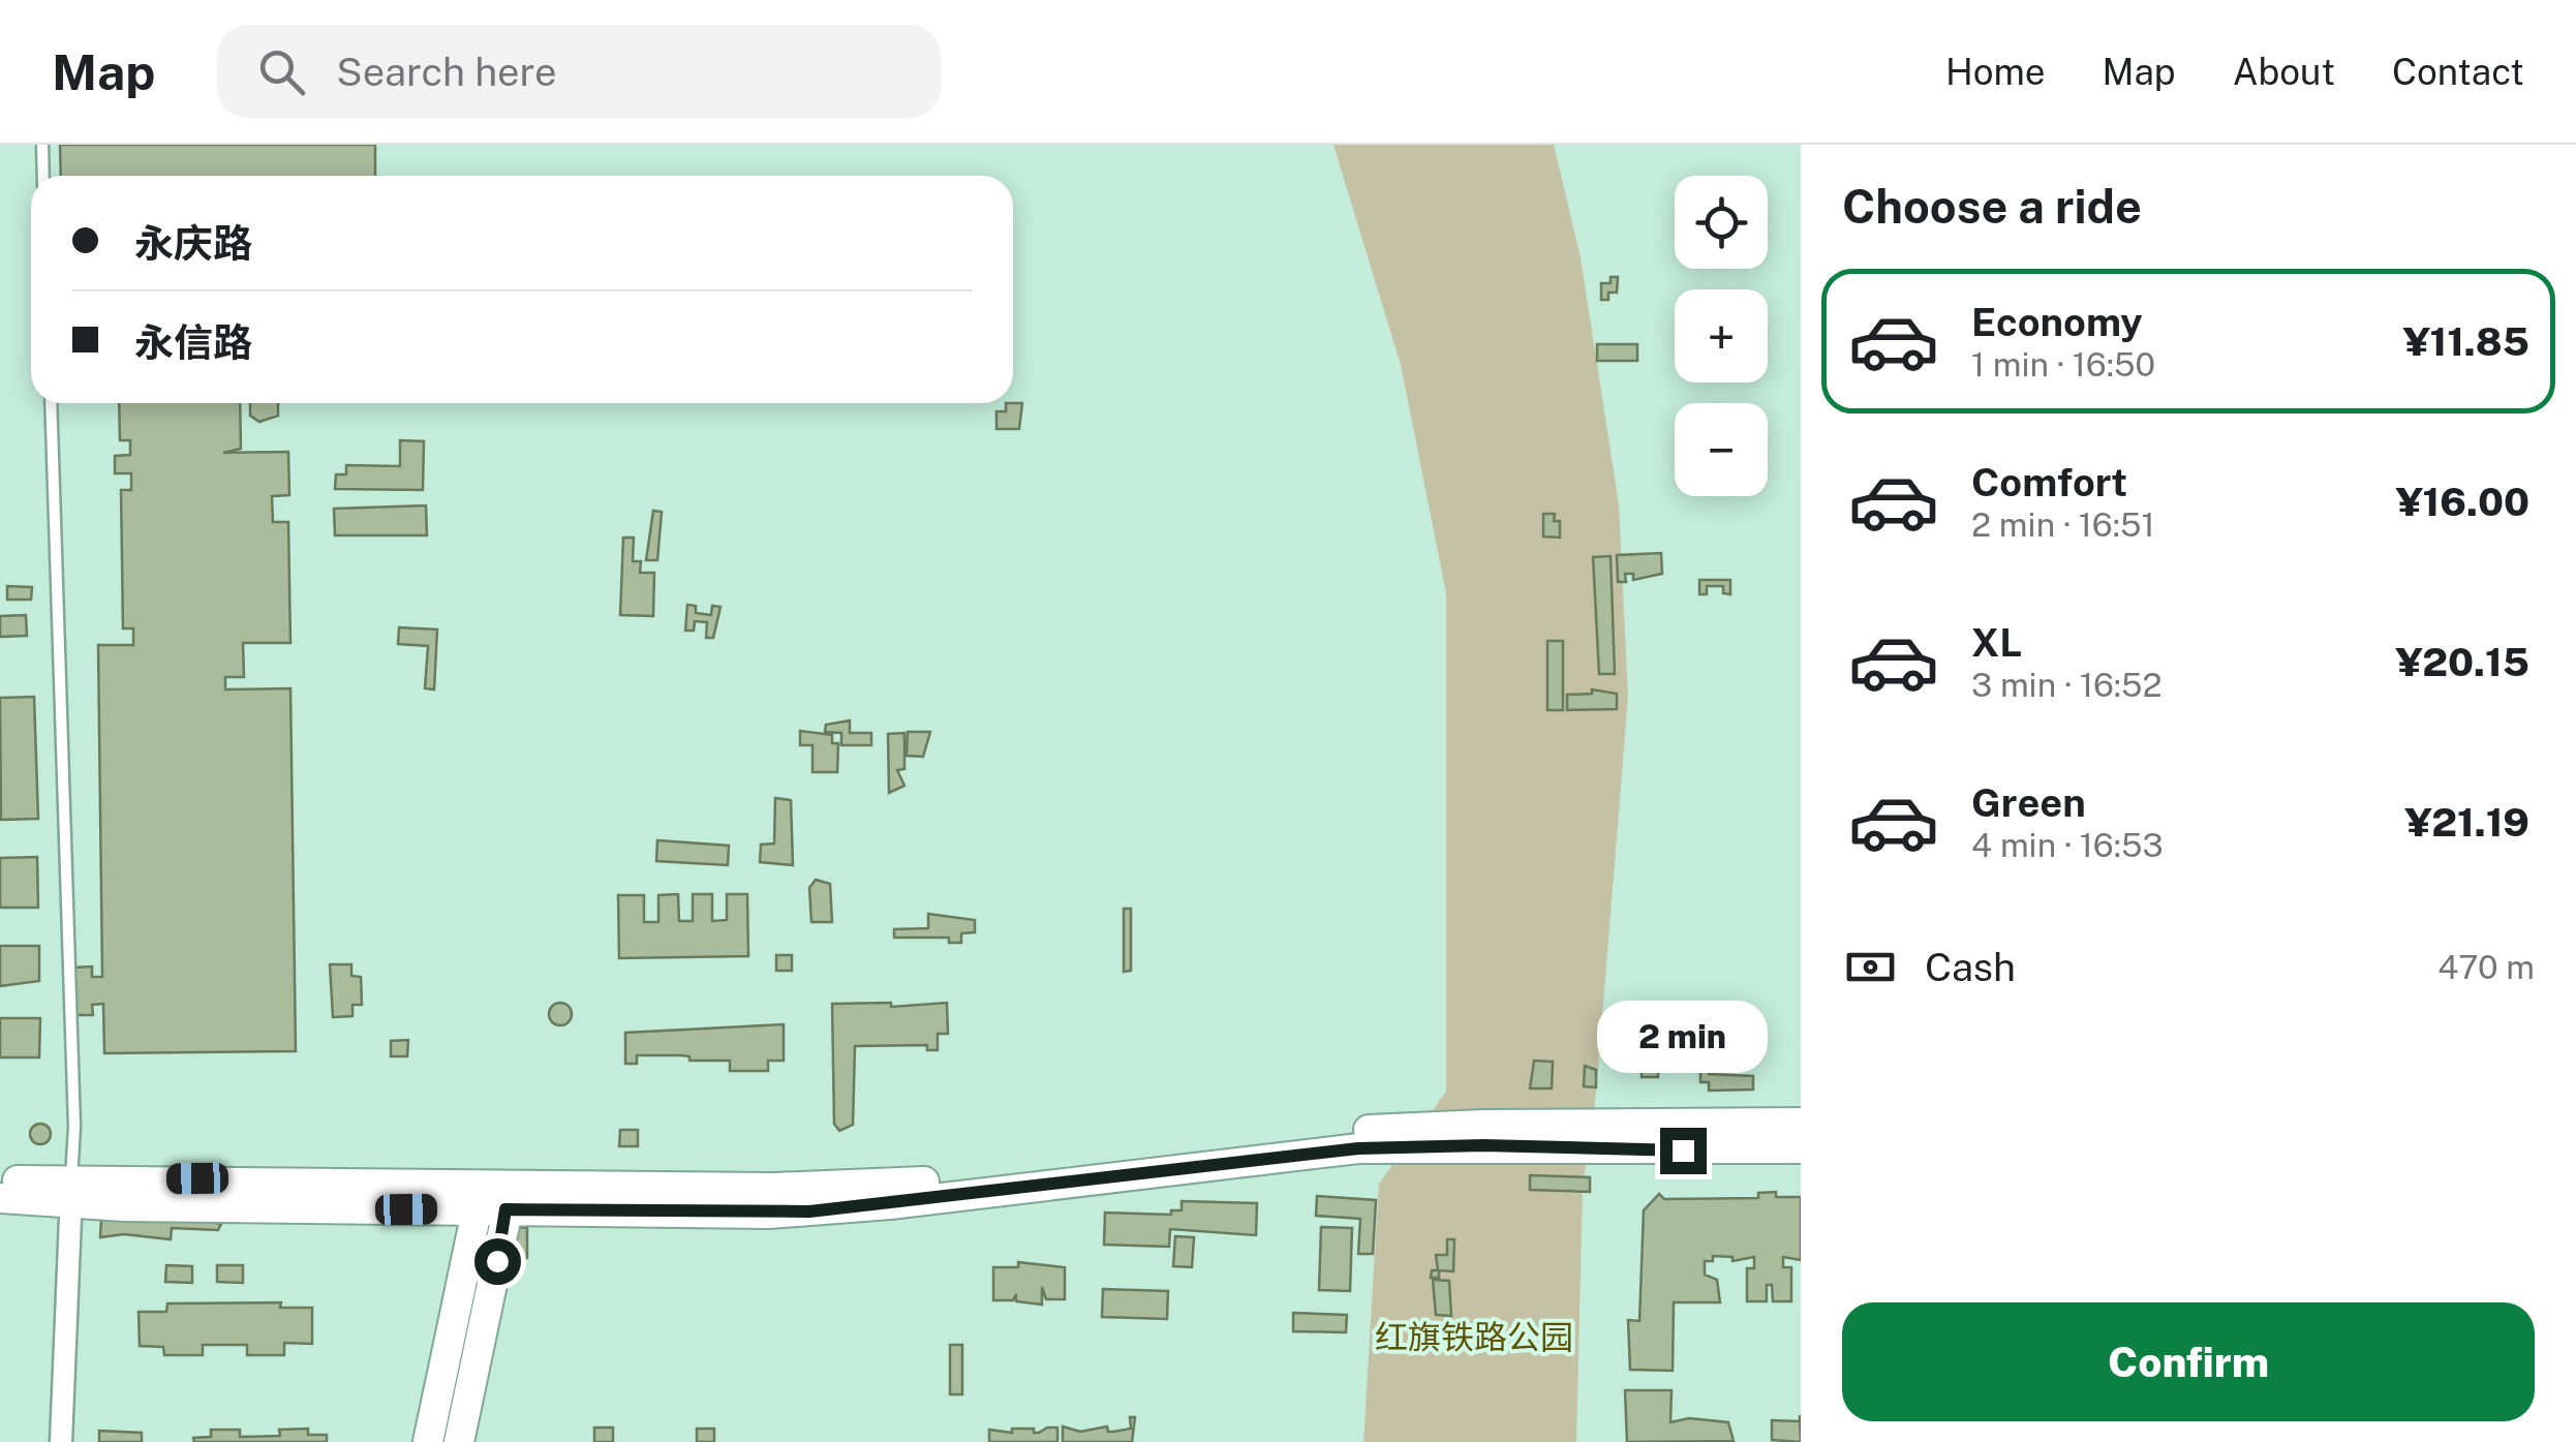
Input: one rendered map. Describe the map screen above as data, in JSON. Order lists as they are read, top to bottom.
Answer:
{
  "parks": ["红旗铁路公园"],
  "page": {
    "header": "Map",
    "search": "Search here",
    "nav": [
      "Home",
      "Map",
      "About",
      "Contact"
    ],
    "heading": "Choose a ride",
    "map_buttons": ["+", "−"],
    "banner": ["永庆路", "永信路"],
    "list": [
      {
        "name": "Economy",
        "note": "1 min · 16:50",
        "value": "¥11.85"
      },
      {
        "name": "Comfort",
        "note": "2 min · 16:51",
        "value": "¥16.00"
      },
      {
        "name": "XL",
        "note": "3 min · 16:52",
        "value": "¥20.15"
      },
      {
        "name": "Green",
        "note": "4 min · 16:53",
        "value": "¥21.19"
      }
    ],
    "pay": ["Cash", "470 m"],
    "bubble": "2 min",
    "buttons": "Confirm"
  }
}
